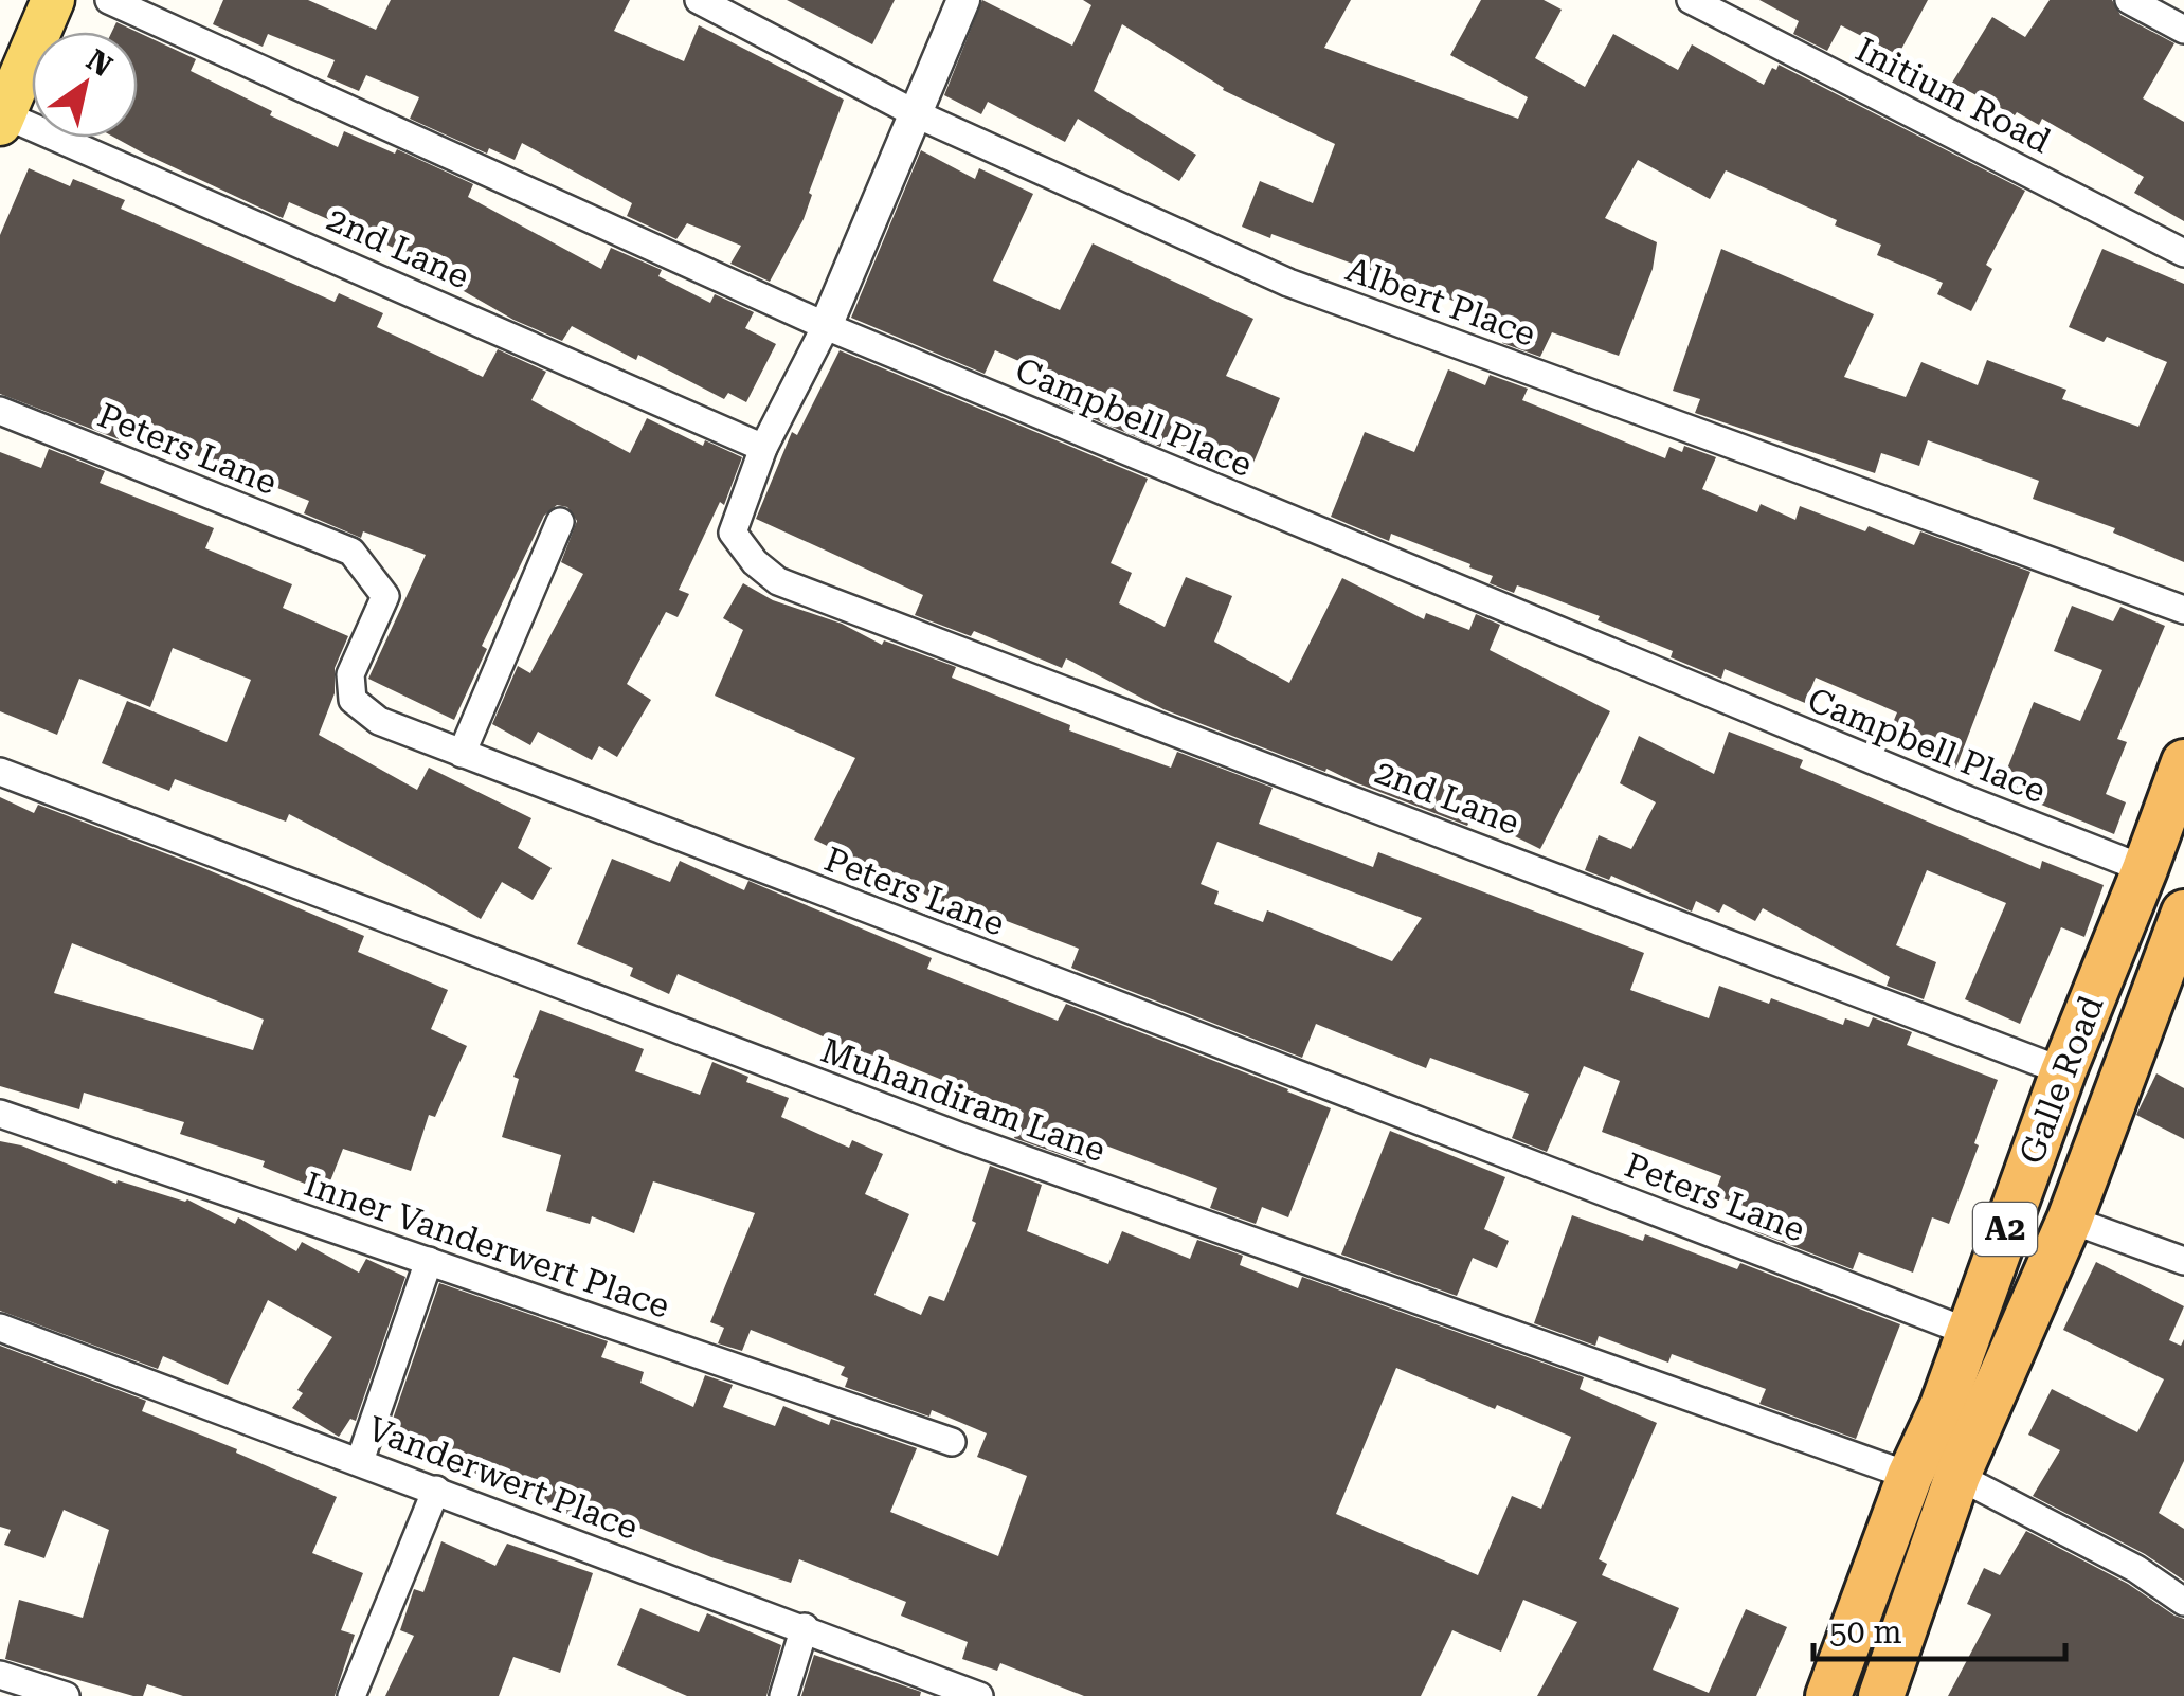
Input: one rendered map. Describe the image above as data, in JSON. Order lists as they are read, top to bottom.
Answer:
{
  "streets": {
    "highway": ["Galle Road", "A2"],
    "street": [
      "Initium Road",
      "2nd Lane",
      "Albert Place",
      "Campbell Place",
      "Peters Lane",
      "Muhandiram Lane",
      "Inner Vanderwert Place",
      "Vanderwert Place"
    ]
  },
  "crossings": [
    ["2nd Lane", "Galle Road"],
    ["Campbell Place", "Galle Road"],
    ["Peters Lane", "Galle Road"],
    ["Galle Road", "Muhandiram Lane"]
  ],
  "scale_bar": "50 m",
  "north": "top right"
}
